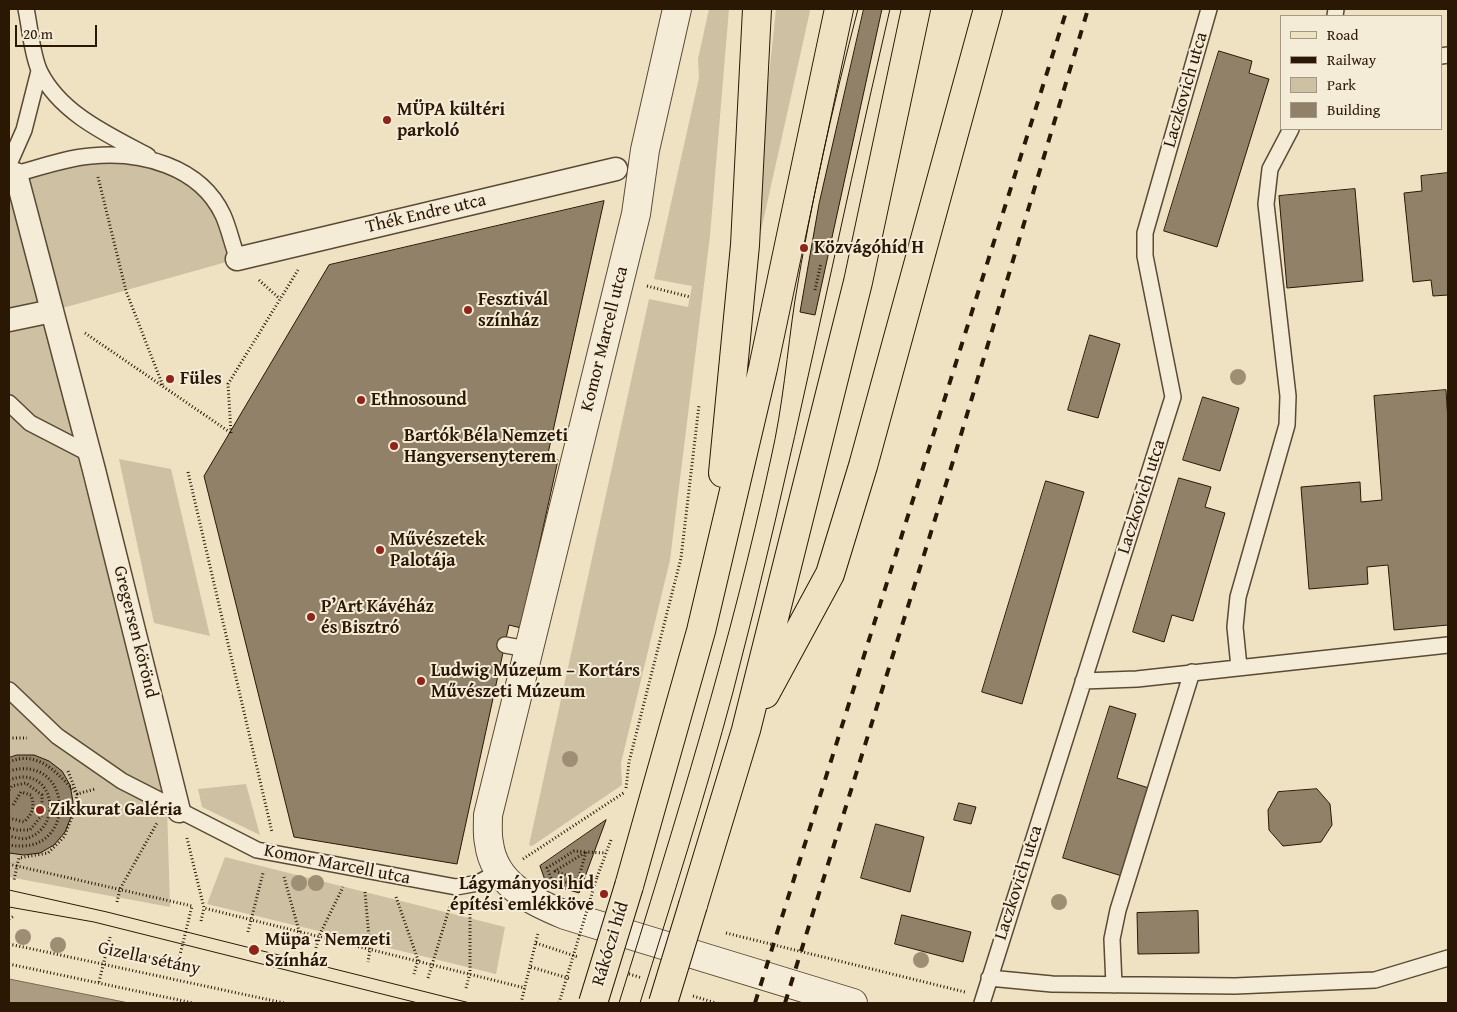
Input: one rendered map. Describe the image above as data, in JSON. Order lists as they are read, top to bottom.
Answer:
{
  "streets": {
    "main road": ["Rákóczi híd"],
    "street": ["Thék Endre utca", "Komor Marcell utca", "Gregersen körönd"],
    "lane": ["Laczkovich utca"],
    "path": ["Gizella sétány"]
  },
  "crossings": [
    ["Komor Marcell utca", "Gregersen körönd"]
  ],
  "places": [
    "MÜPA kültéri parkoló",
    "Közvágóhíd H",
    "Fesztivál színház",
    "Füles",
    "Ethnosound",
    "Bartók Béla Nemzeti Hangversenyterem",
    "Művészetek Palotája",
    "P’Art Kávéház és Bisztró",
    "Ludwig Múzeum – Kortárs Művészeti Múzeum",
    "Zikkurat Galéria",
    "Lágymányosi híd építési emlékköve",
    "Müpa - Nemzeti Színház"
  ],
  "legend": [
    "Road",
    "Railway",
    "Park",
    "Building"
  ],
  "scale_bar": "20 m"
}
